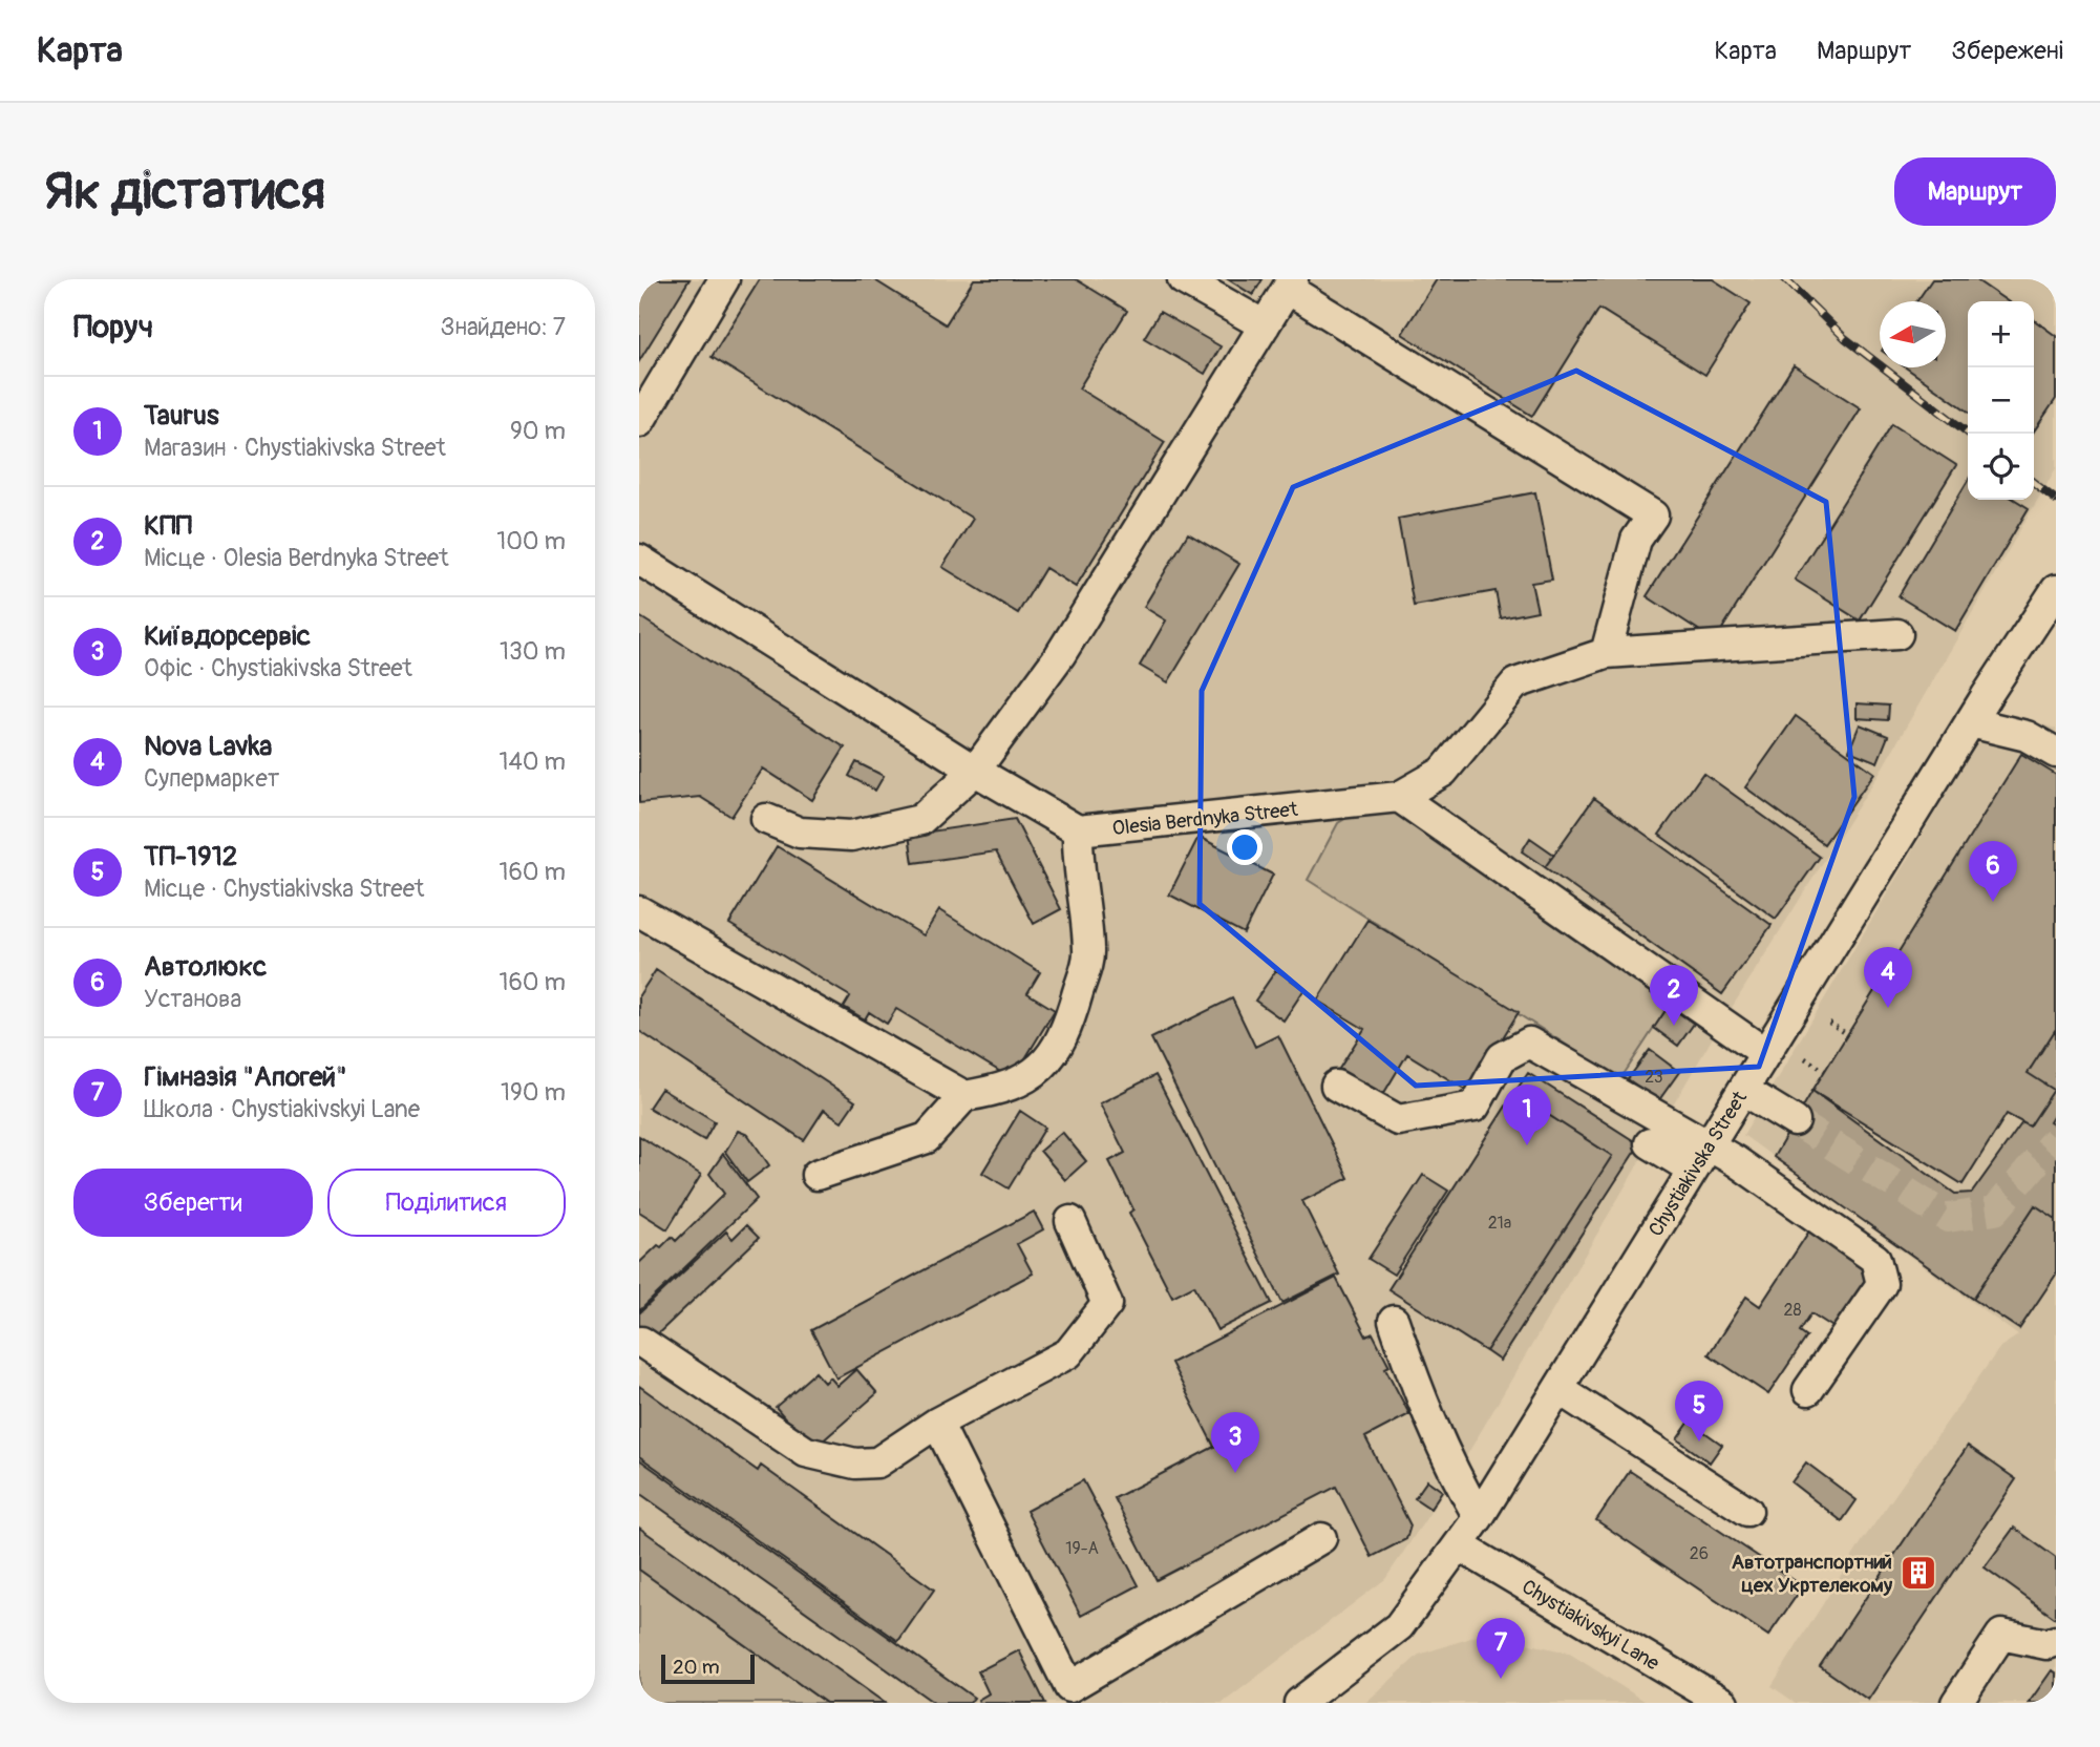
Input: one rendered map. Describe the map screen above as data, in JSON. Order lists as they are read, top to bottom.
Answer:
{
  "streets": {
    "street": ["Olesia Berdnyka Street", "Chystiakivska Street", "Chystiakivskyi Lane"]
  },
  "crossings": [
    ["Chystiakivska Street", "Chystiakivskyi Lane"]
  ],
  "places": {
    "building": ["Автотранспортний цех Укртелекому"]
  },
  "house_numbers": [
    "23",
    "21а",
    "28",
    "19-А",
    "26"
  ],
  "scale_bar": "20 m",
  "north": "left",
  "page": {
    "header": "Карта",
    "nav": ["Карта", "Маршрут", "Збережені"],
    "buttons": [
      "Маршрут",
      ["Зберегти", "Поділитися"]
    ],
    "title": "Як дістатися",
    "heading": ["Поруч", "Знайдено: 7"],
    "map_buttons": ["+", "−"],
    "list": [
      {
        "mark": "1",
        "name": "Taurus",
        "note": "Магазин · Chystiakivska Street",
        "value": "90 m"
      },
      {
        "mark": "2",
        "name": "КПП",
        "note": "Місце · Olesia Berdnyka Street",
        "value": "100 m"
      },
      {
        "mark": "3",
        "name": "Київдорсервіс",
        "note": "Офіс · Chystiakivska Street",
        "value": "130 m"
      },
      {
        "mark": "4",
        "name": "Nova Lavka",
        "note": "Супермаркет",
        "value": "140 m"
      },
      {
        "mark": "5",
        "name": "ТП-1912",
        "note": "Місце · Chystiakivska Street",
        "value": "160 m"
      },
      {
        "mark": "6",
        "name": "Автолюкс",
        "note": "Установа",
        "value": "160 m"
      },
      {
        "mark": "7",
        "name": "Гімназія \"Апогей\"",
        "note": "Школа · Chystiakivskyi Lane",
        "value": "190 m"
      }
    ],
    "pins": [
      "6",
      "4",
      "2",
      "1",
      "5",
      "3",
      "7"
    ],
    "scale": "20 m"
  }
}
